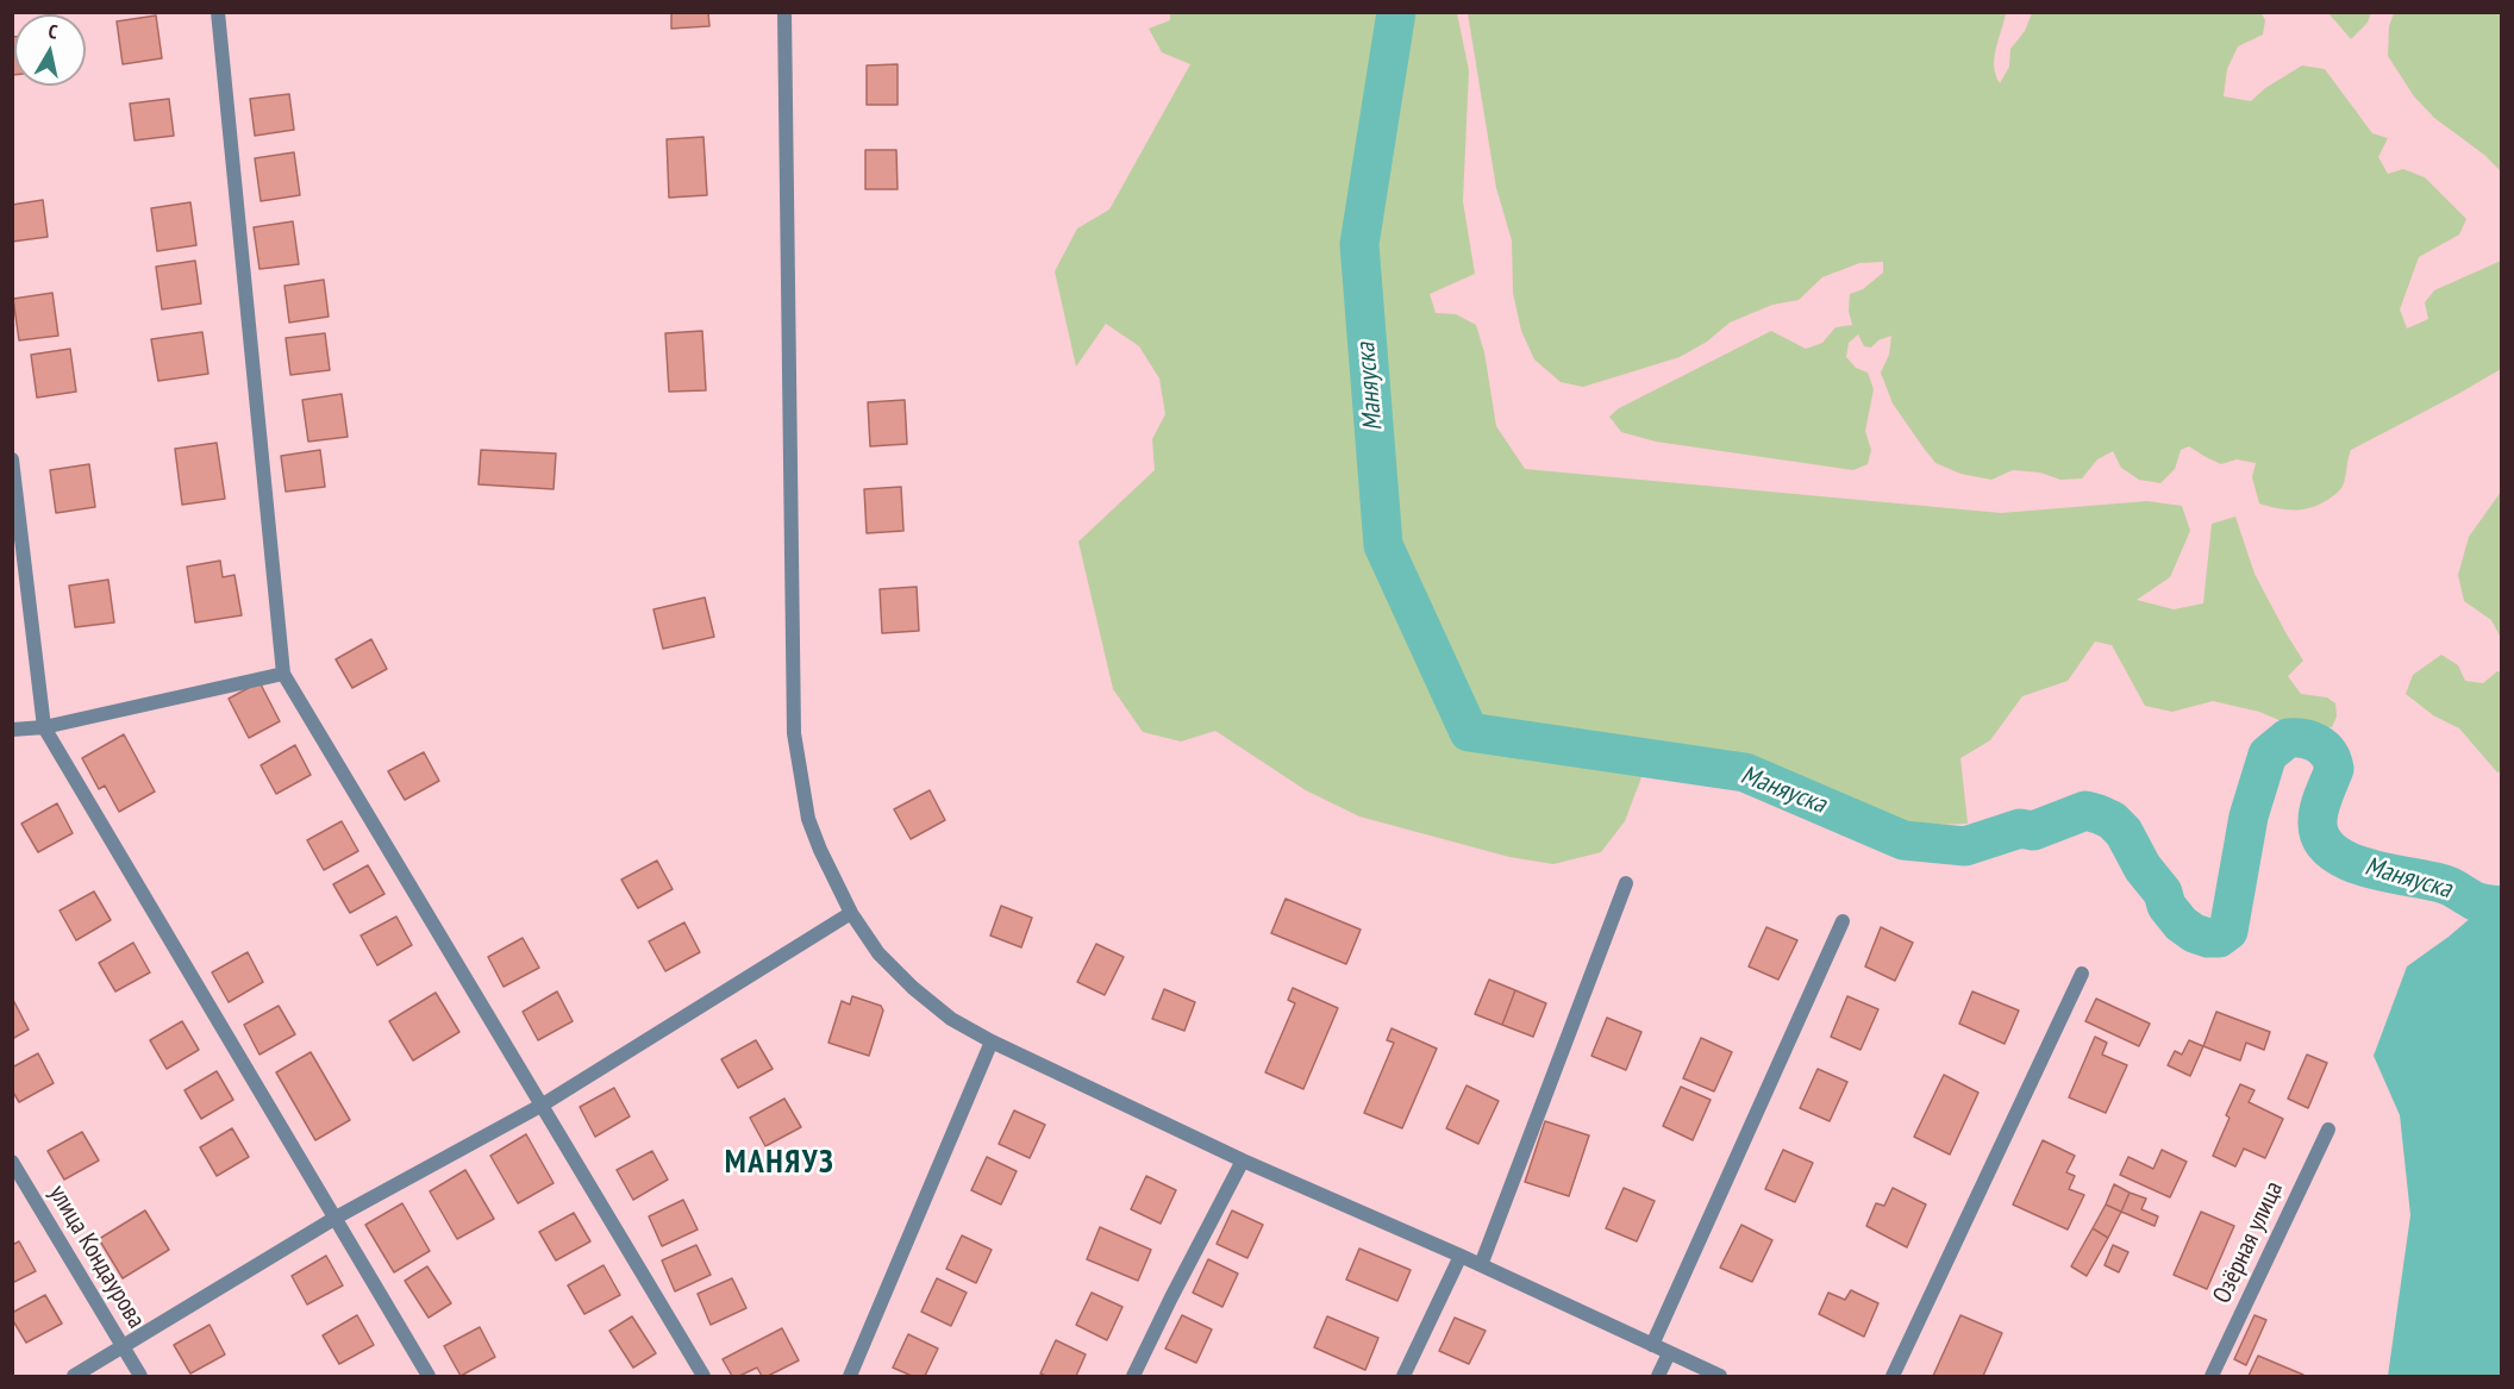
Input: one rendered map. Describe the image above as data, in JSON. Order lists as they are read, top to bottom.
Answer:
{
  "streets": {
    "street": ["Озёрная улица", "улица Кондаурова"]
  },
  "districts": ["МАНЯУЗ"],
  "water": ["Маняуска"],
  "north": "top"
}
